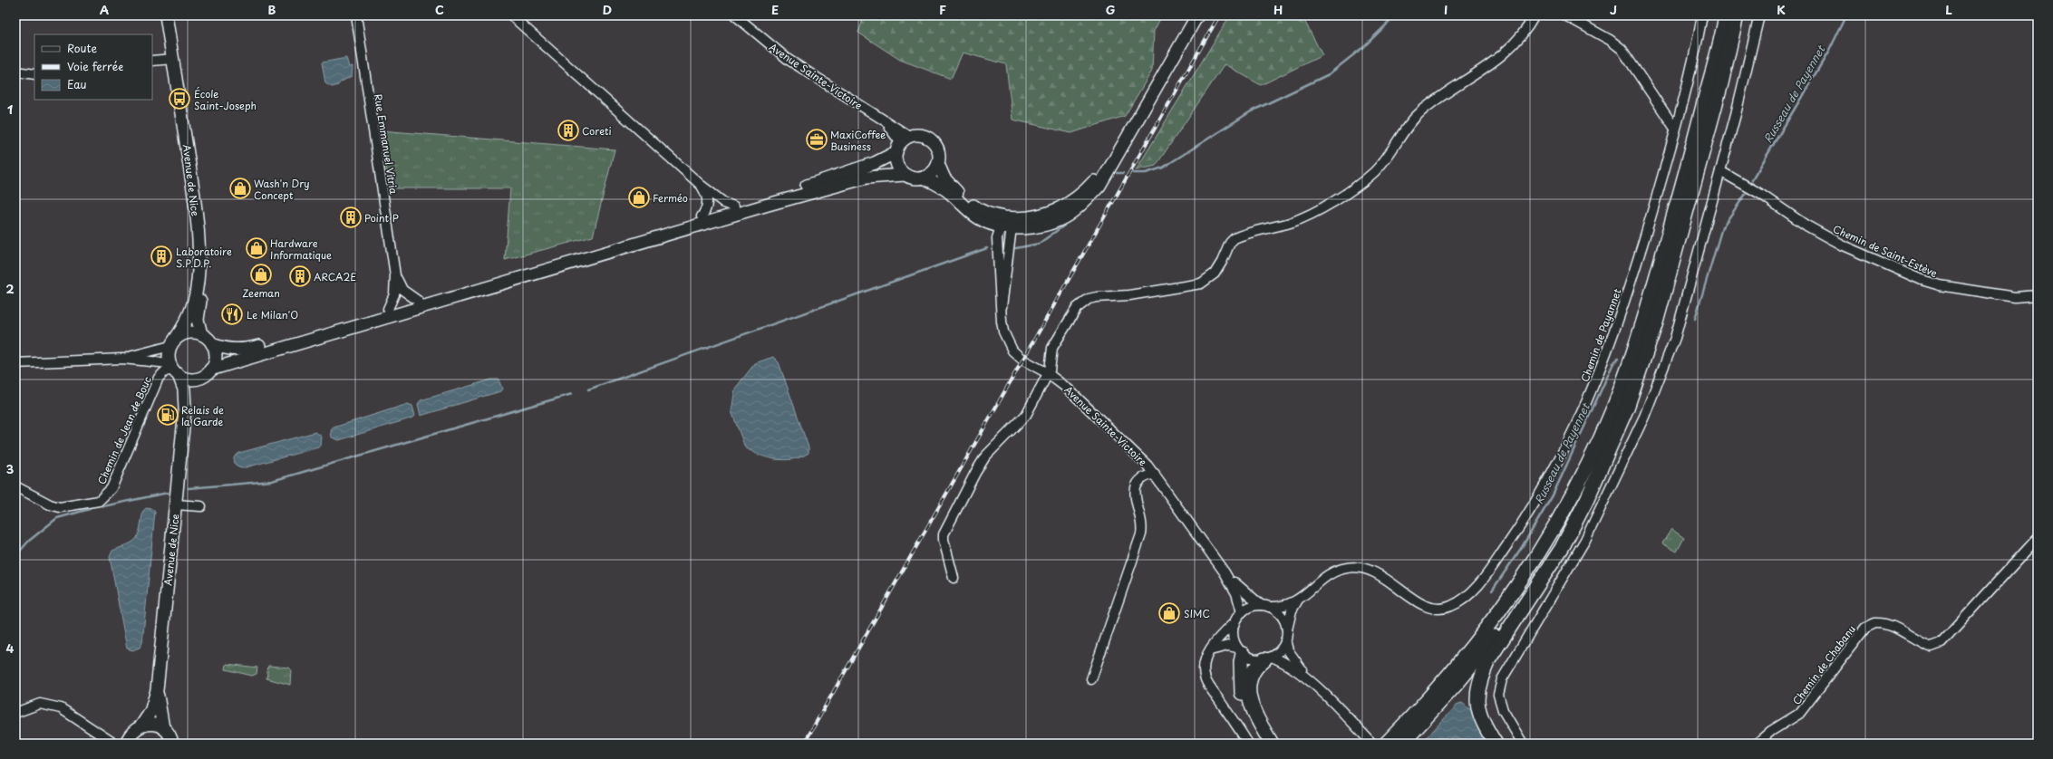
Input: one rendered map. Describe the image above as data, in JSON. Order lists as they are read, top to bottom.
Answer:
{
  "streets": {
    "main road": ["Avenue de Nice"],
    "street": [
      "Avenue Sainte-Victoire",
      "Rue Emmanuel Vitria",
      "Chemin de Saint-Estève",
      "Chemin de Payannet",
      "Chemin de Jean de Bouc",
      "Chemin de Chabanu"
    ]
  },
  "crossings": [
    ["Avenue Sainte-Victoire", "Chemin de Payannet"],
    ["Avenue de Nice", "Chemin de Jean de Bouc"]
  ],
  "water": ["Russeau de Payennet"],
  "places": {
    "bus stop": ["École Saint-Joseph"],
    "building": [
      "Coreti",
      "Point P",
      "Laboratoire S.P.D.P.",
      "ARCA2E"
    ],
    "office": ["MaxiCoffee Business"],
    "shop": [
      "Wash'n Dry Concept",
      "Ferméo",
      "Hardware Informatique",
      "Zeeman",
      "SIMC"
    ],
    "restaurant": ["Le Milan'O"],
    "fuel station": ["Relais de la Garde"]
  },
  "legend": ["Route", "Voie ferrée", "Eau"],
  "grid": {
    "columns": [
      "A",
      "B",
      "C",
      "D",
      "E",
      "F",
      "G",
      "H",
      "I",
      "J",
      "K",
      "L"
    ],
    "rows": [
      "1",
      "2",
      "3",
      "4"
    ]
  }
}
